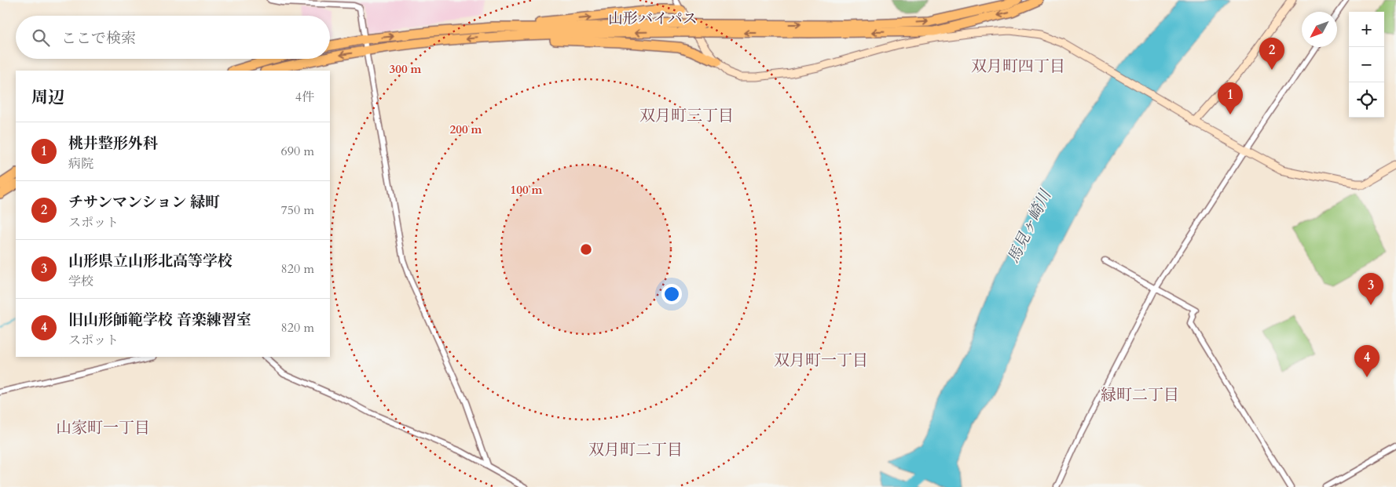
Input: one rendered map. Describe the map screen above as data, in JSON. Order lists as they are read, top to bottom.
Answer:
{
  "streets": {
    "highway": ["山形バイパス"]
  },
  "districts": [
    "双月町四丁目",
    "双月町三丁目",
    "双月町一丁目",
    "緑町二丁目",
    "山家町一丁目",
    "双月町二丁目"
  ],
  "water": ["馬見ヶ崎川"],
  "north": "bottom left",
  "page": {
    "map_buttons": ["+", "−"],
    "search": "ここで検索",
    "pins": [
      "2",
      "1",
      "3",
      "4"
    ],
    "heading": ["周辺", "4件"],
    "list": [
      {
        "mark": "1",
        "name": "桃井整形外科",
        "note": "病院",
        "value": "690 m"
      },
      {
        "mark": "2",
        "name": "チサンマンション 緑町",
        "note": "スポット",
        "value": "750 m"
      },
      {
        "mark": "3",
        "name": "山形県立山形北高等学校",
        "note": "学校",
        "value": "820 m"
      },
      {
        "mark": "4",
        "name": "旧山形師範学校 音楽練習室",
        "note": "スポット",
        "value": "820 m"
      }
    ]
  },
  "rings": ["300 m", "200 m", "100 m"]
}
